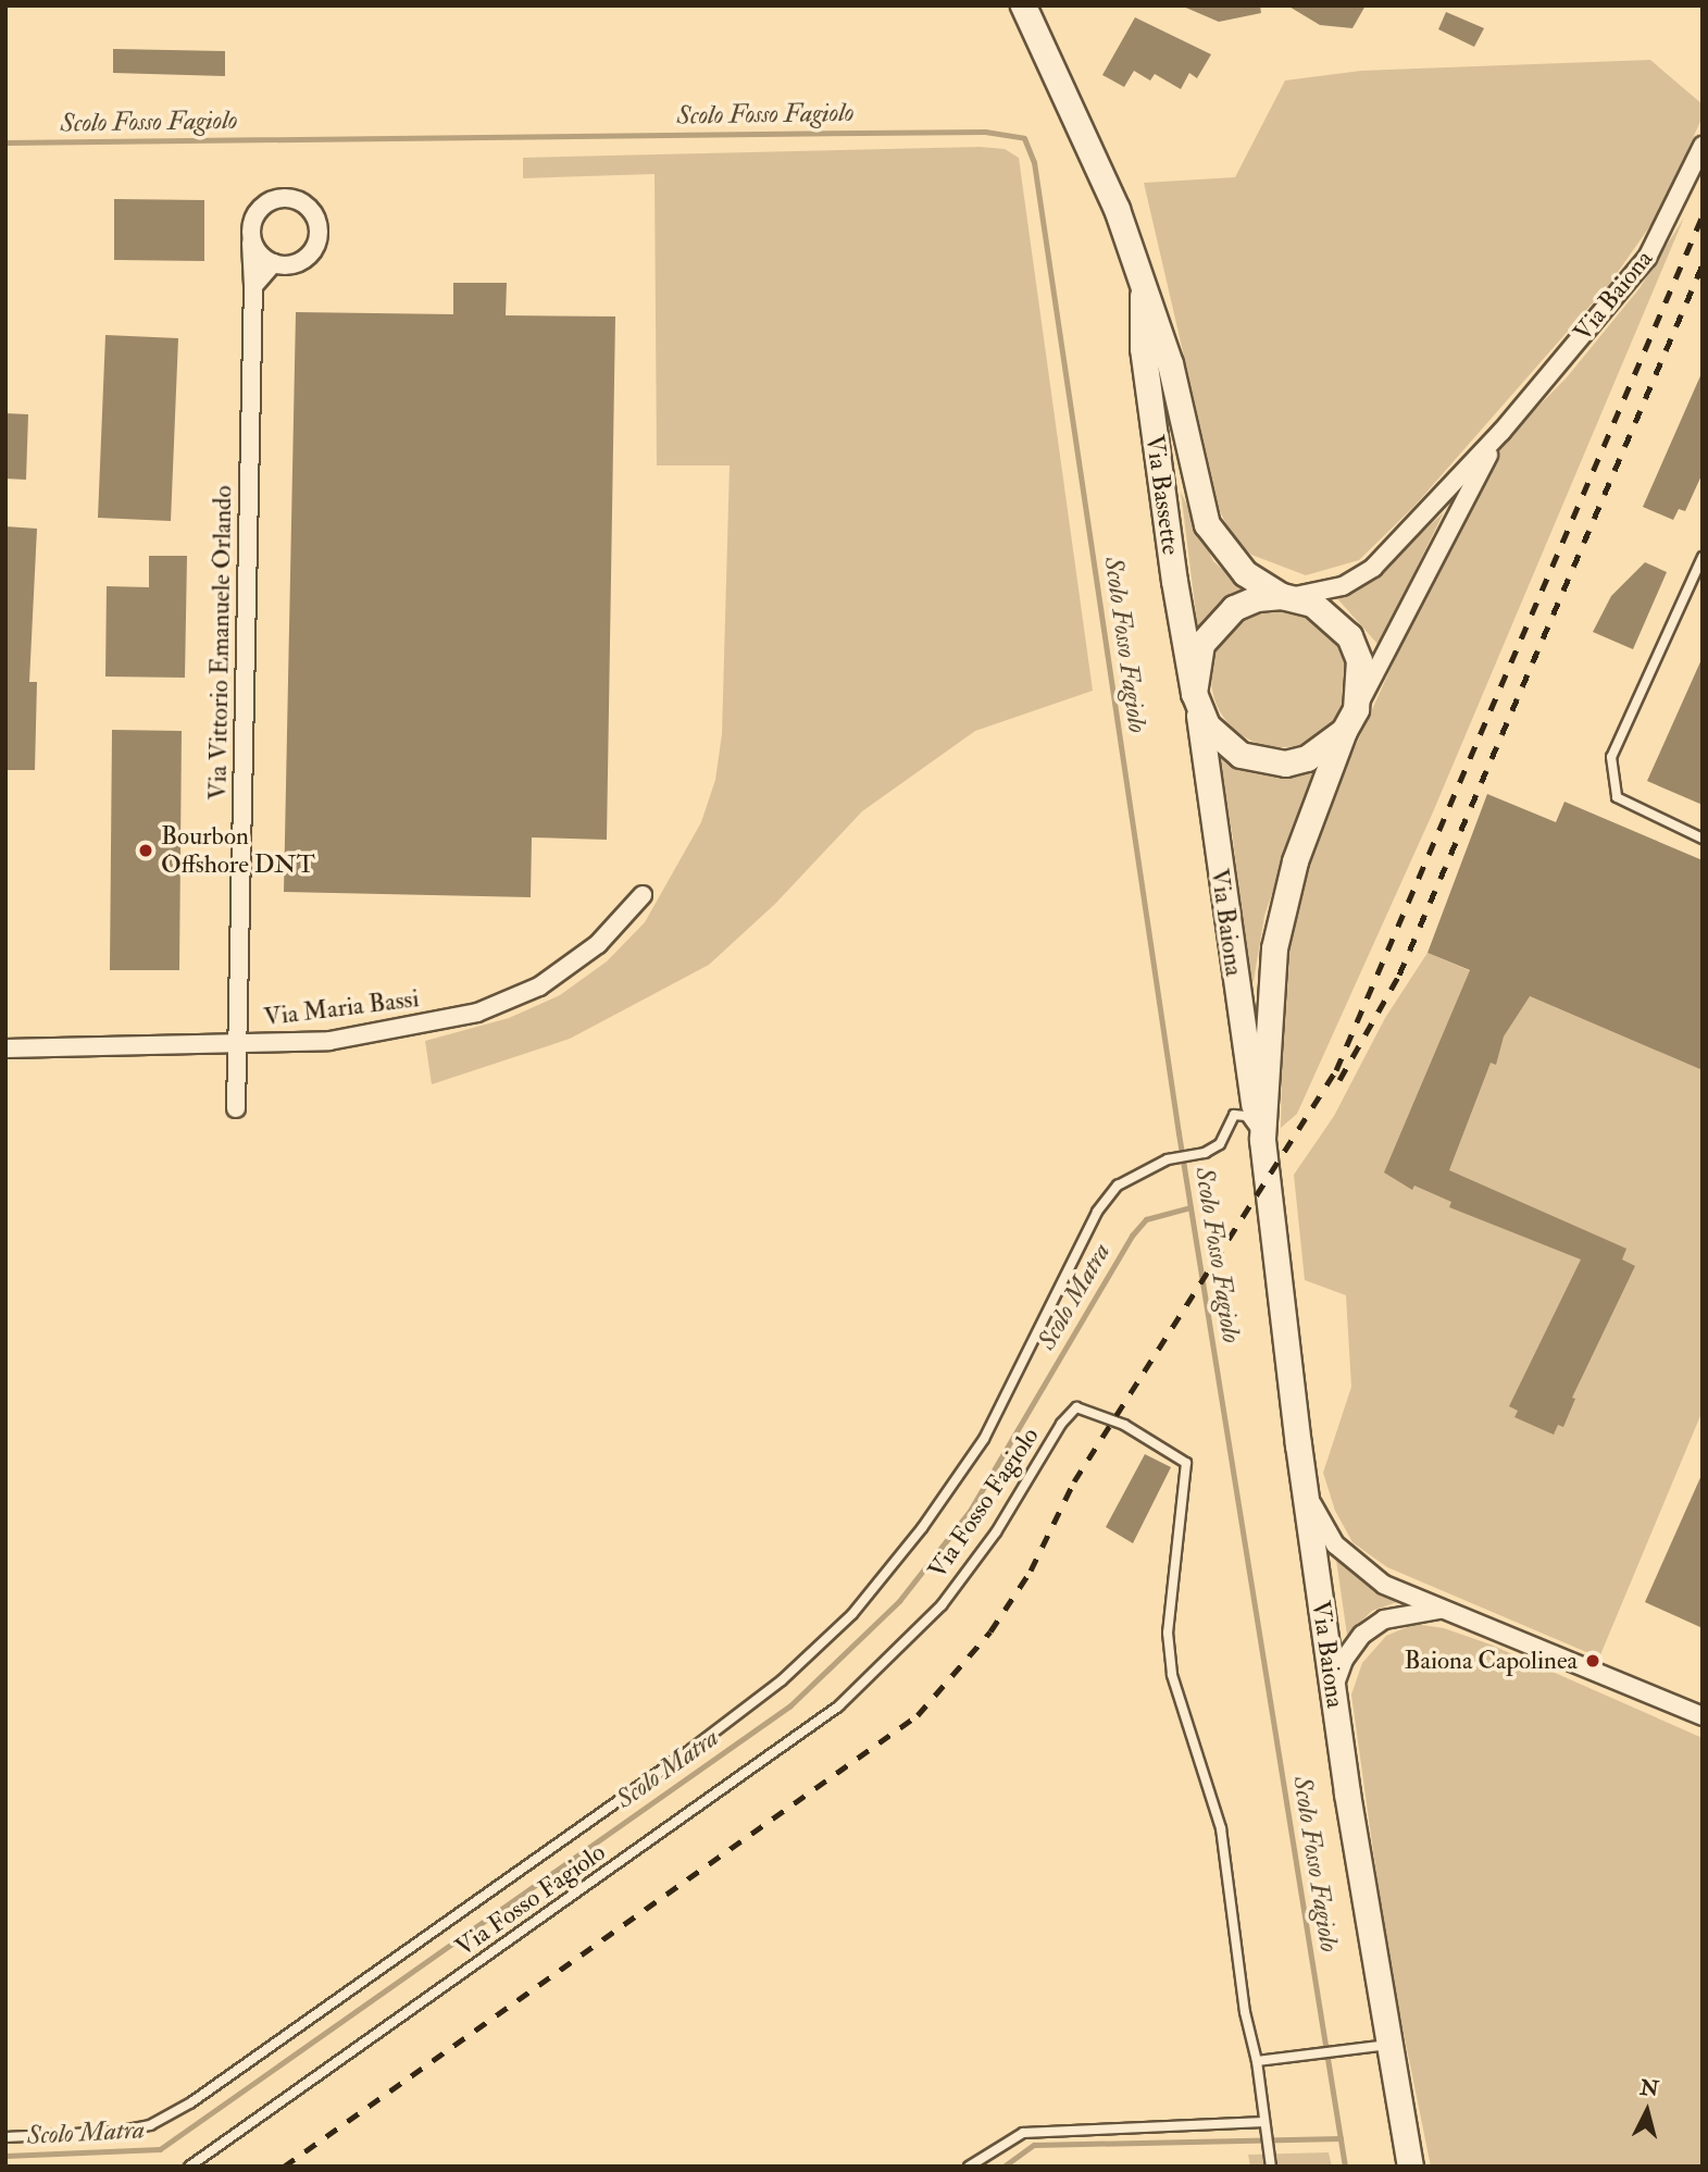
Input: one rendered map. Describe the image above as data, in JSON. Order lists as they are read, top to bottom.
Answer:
{
  "streets": {
    "main road": ["Via Baiona", "Via Bassette"],
    "street": ["Via Vittorio Emanuele Orlando", "Via Maria Bassi"],
    "lane": ["Via Fosso Fagiolo"]
  },
  "crossings": [
    ["Via Baiona", "Via Bassette"],
    ["Via Vittorio Emanuele Orlando", "Via Maria Bassi"]
  ],
  "water": ["Scolo Fosso Fagiolo", "Scolo Matra"],
  "places": ["Bourbon Offshore DNT", "Baiona Capolinea"],
  "north": "top"
}
